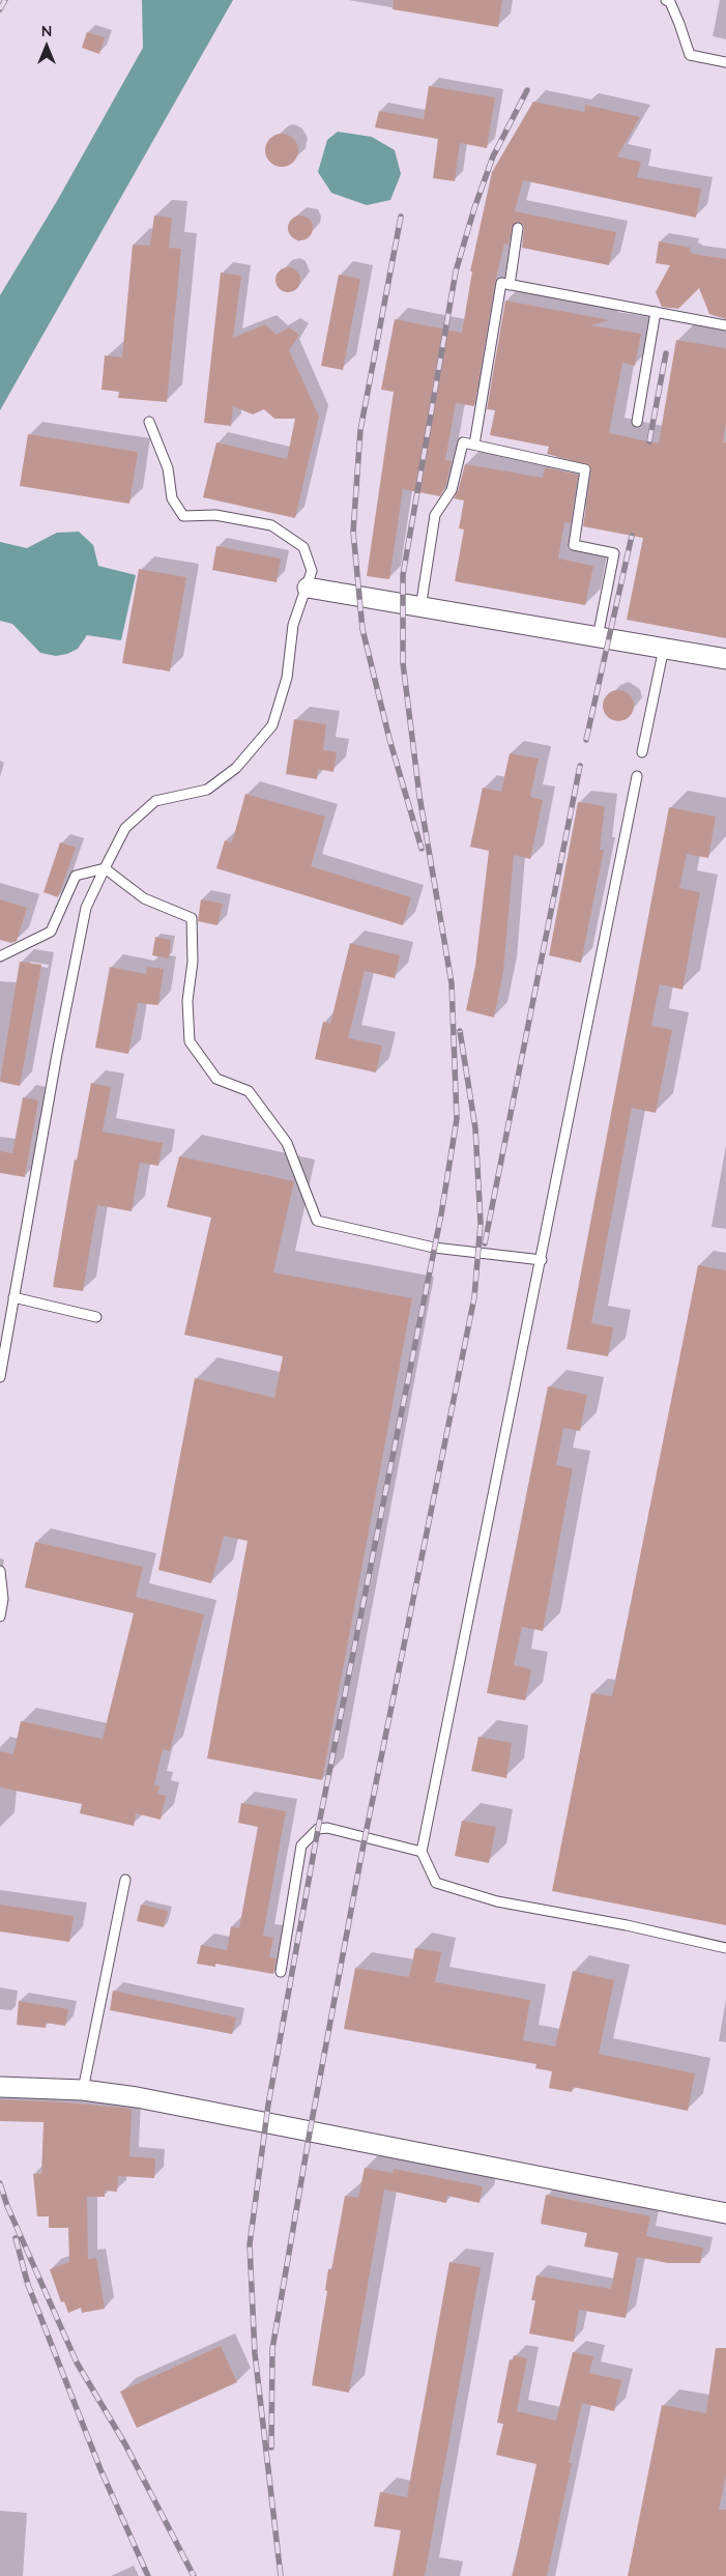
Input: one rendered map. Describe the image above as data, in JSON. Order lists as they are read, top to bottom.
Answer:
{
  "north": "top"
}
